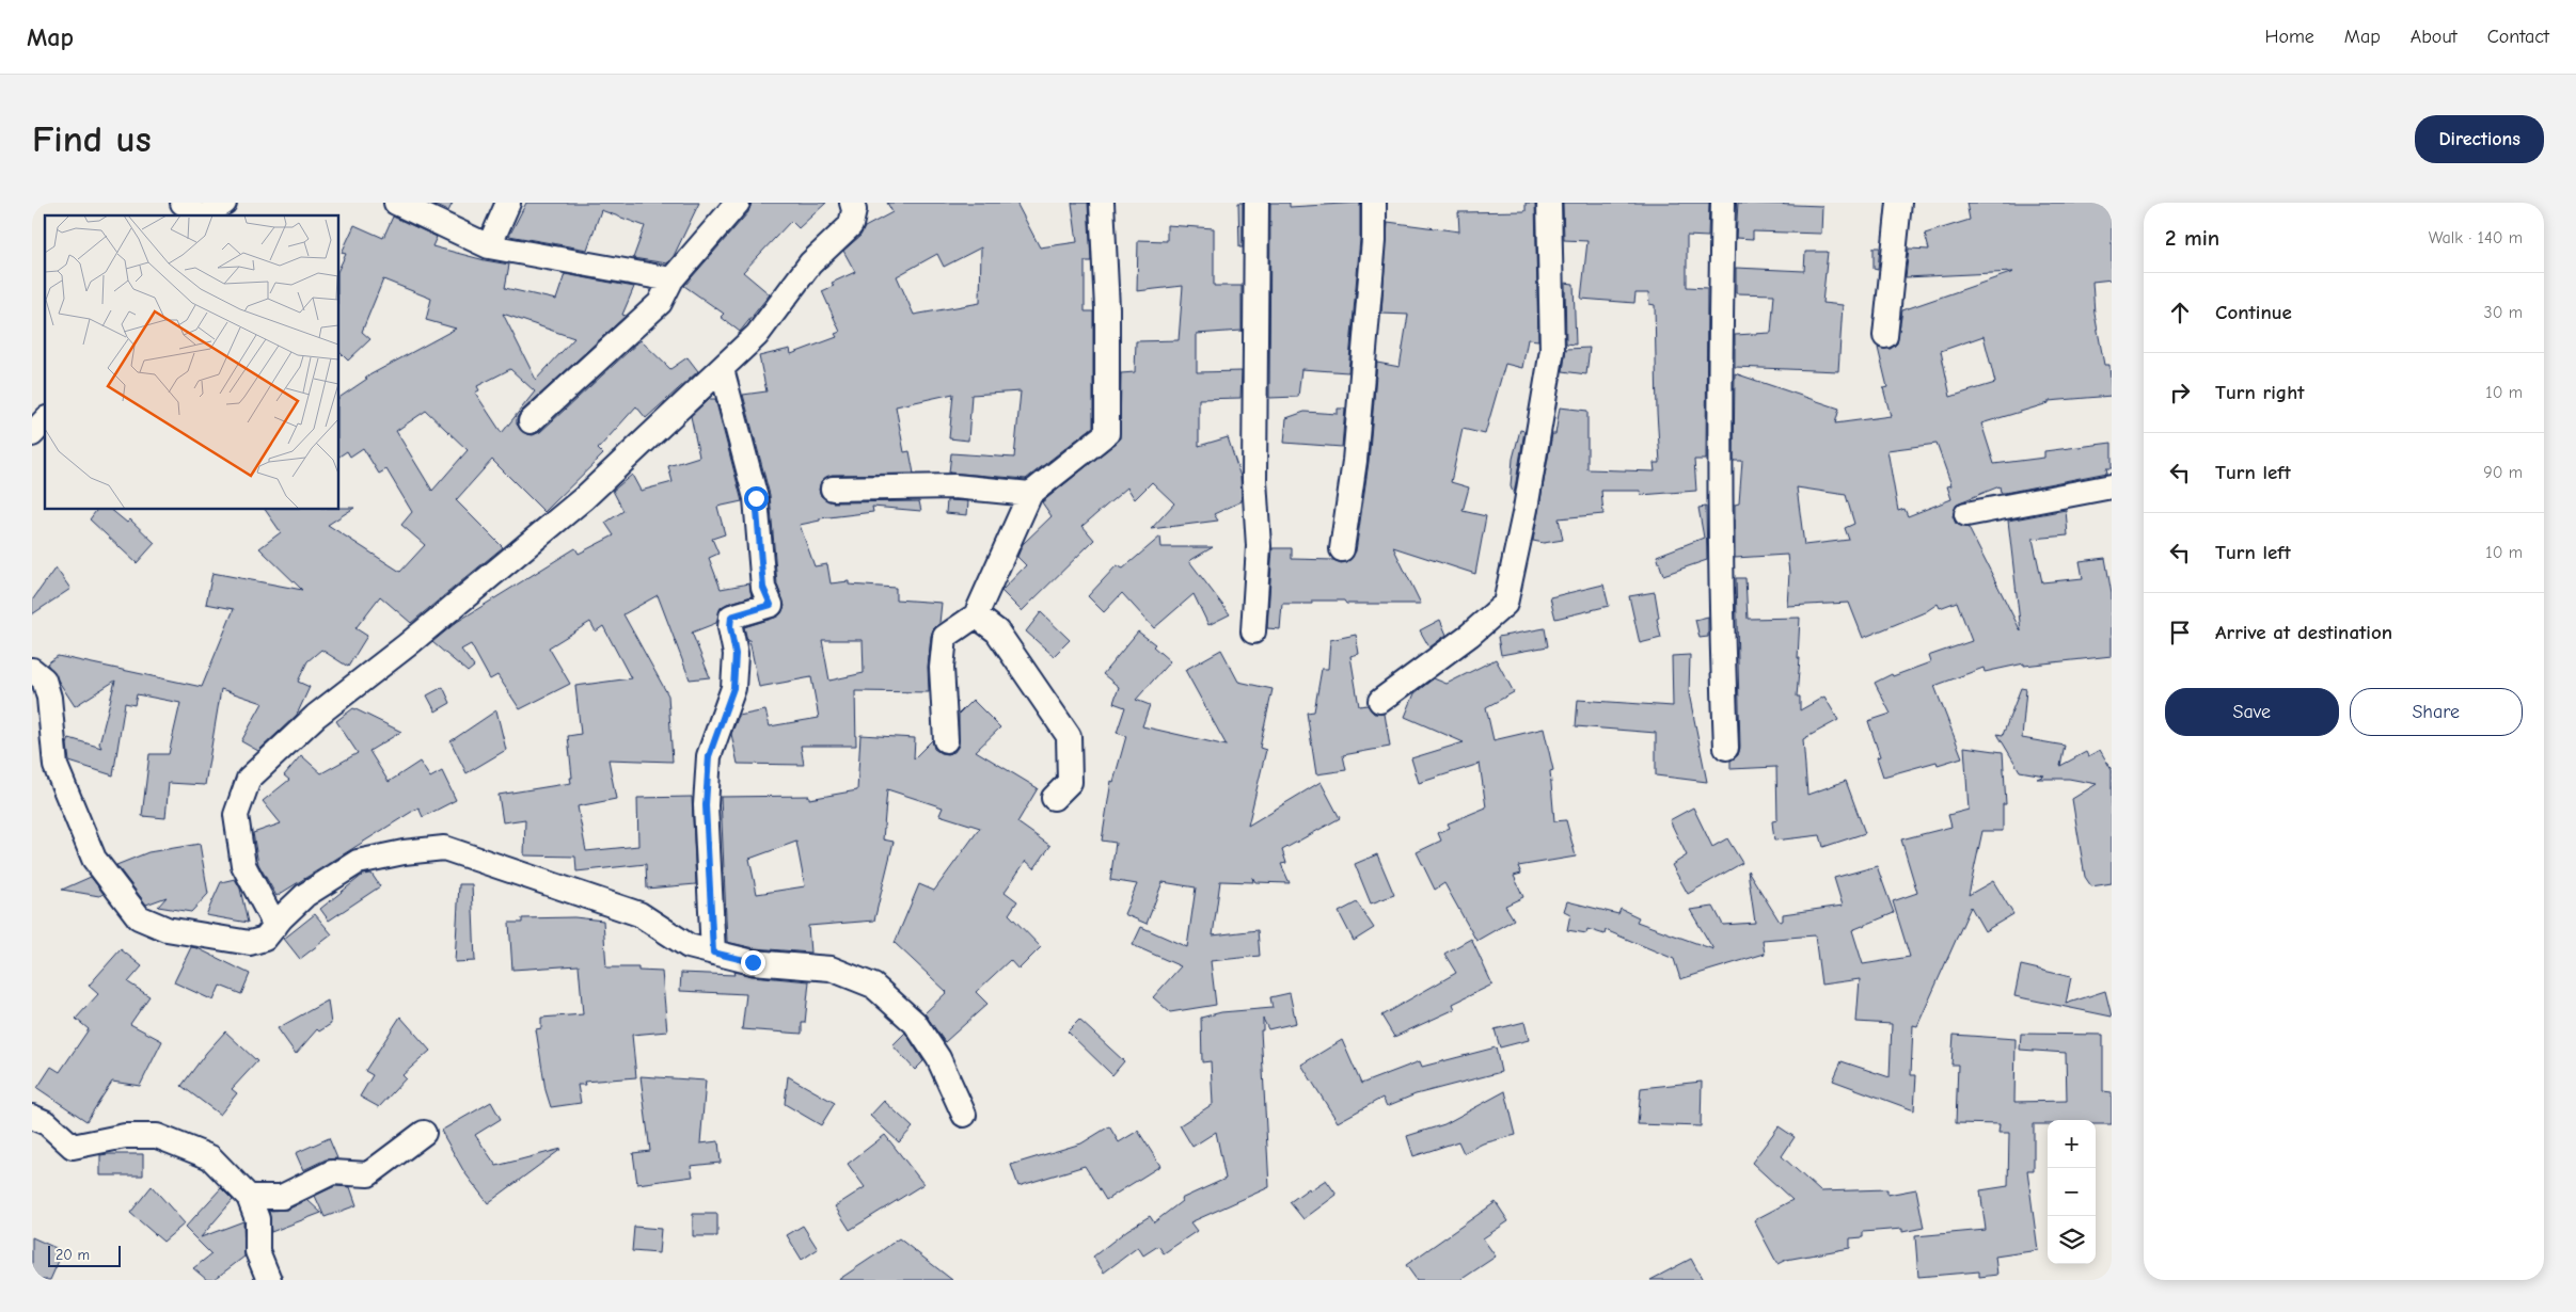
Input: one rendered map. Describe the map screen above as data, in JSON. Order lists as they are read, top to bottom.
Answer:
{
  "scale_bar": "20 m",
  "page": {
    "header": "Map",
    "nav": [
      "Home",
      "Map",
      "About",
      "Contact"
    ],
    "buttons": [
      "Directions",
      ["Save", "Share"]
    ],
    "title": "Find us",
    "heading": ["2 min", "Walk · 140 m"],
    "list": [
      ["Continue", "30 m"],
      ["Turn right", "10 m"],
      ["Turn left", "90 m"],
      ["Turn left", "10 m"],
      "Arrive at destination"
    ],
    "map_buttons": ["+", "−"],
    "scale": "20 m"
  }
}
